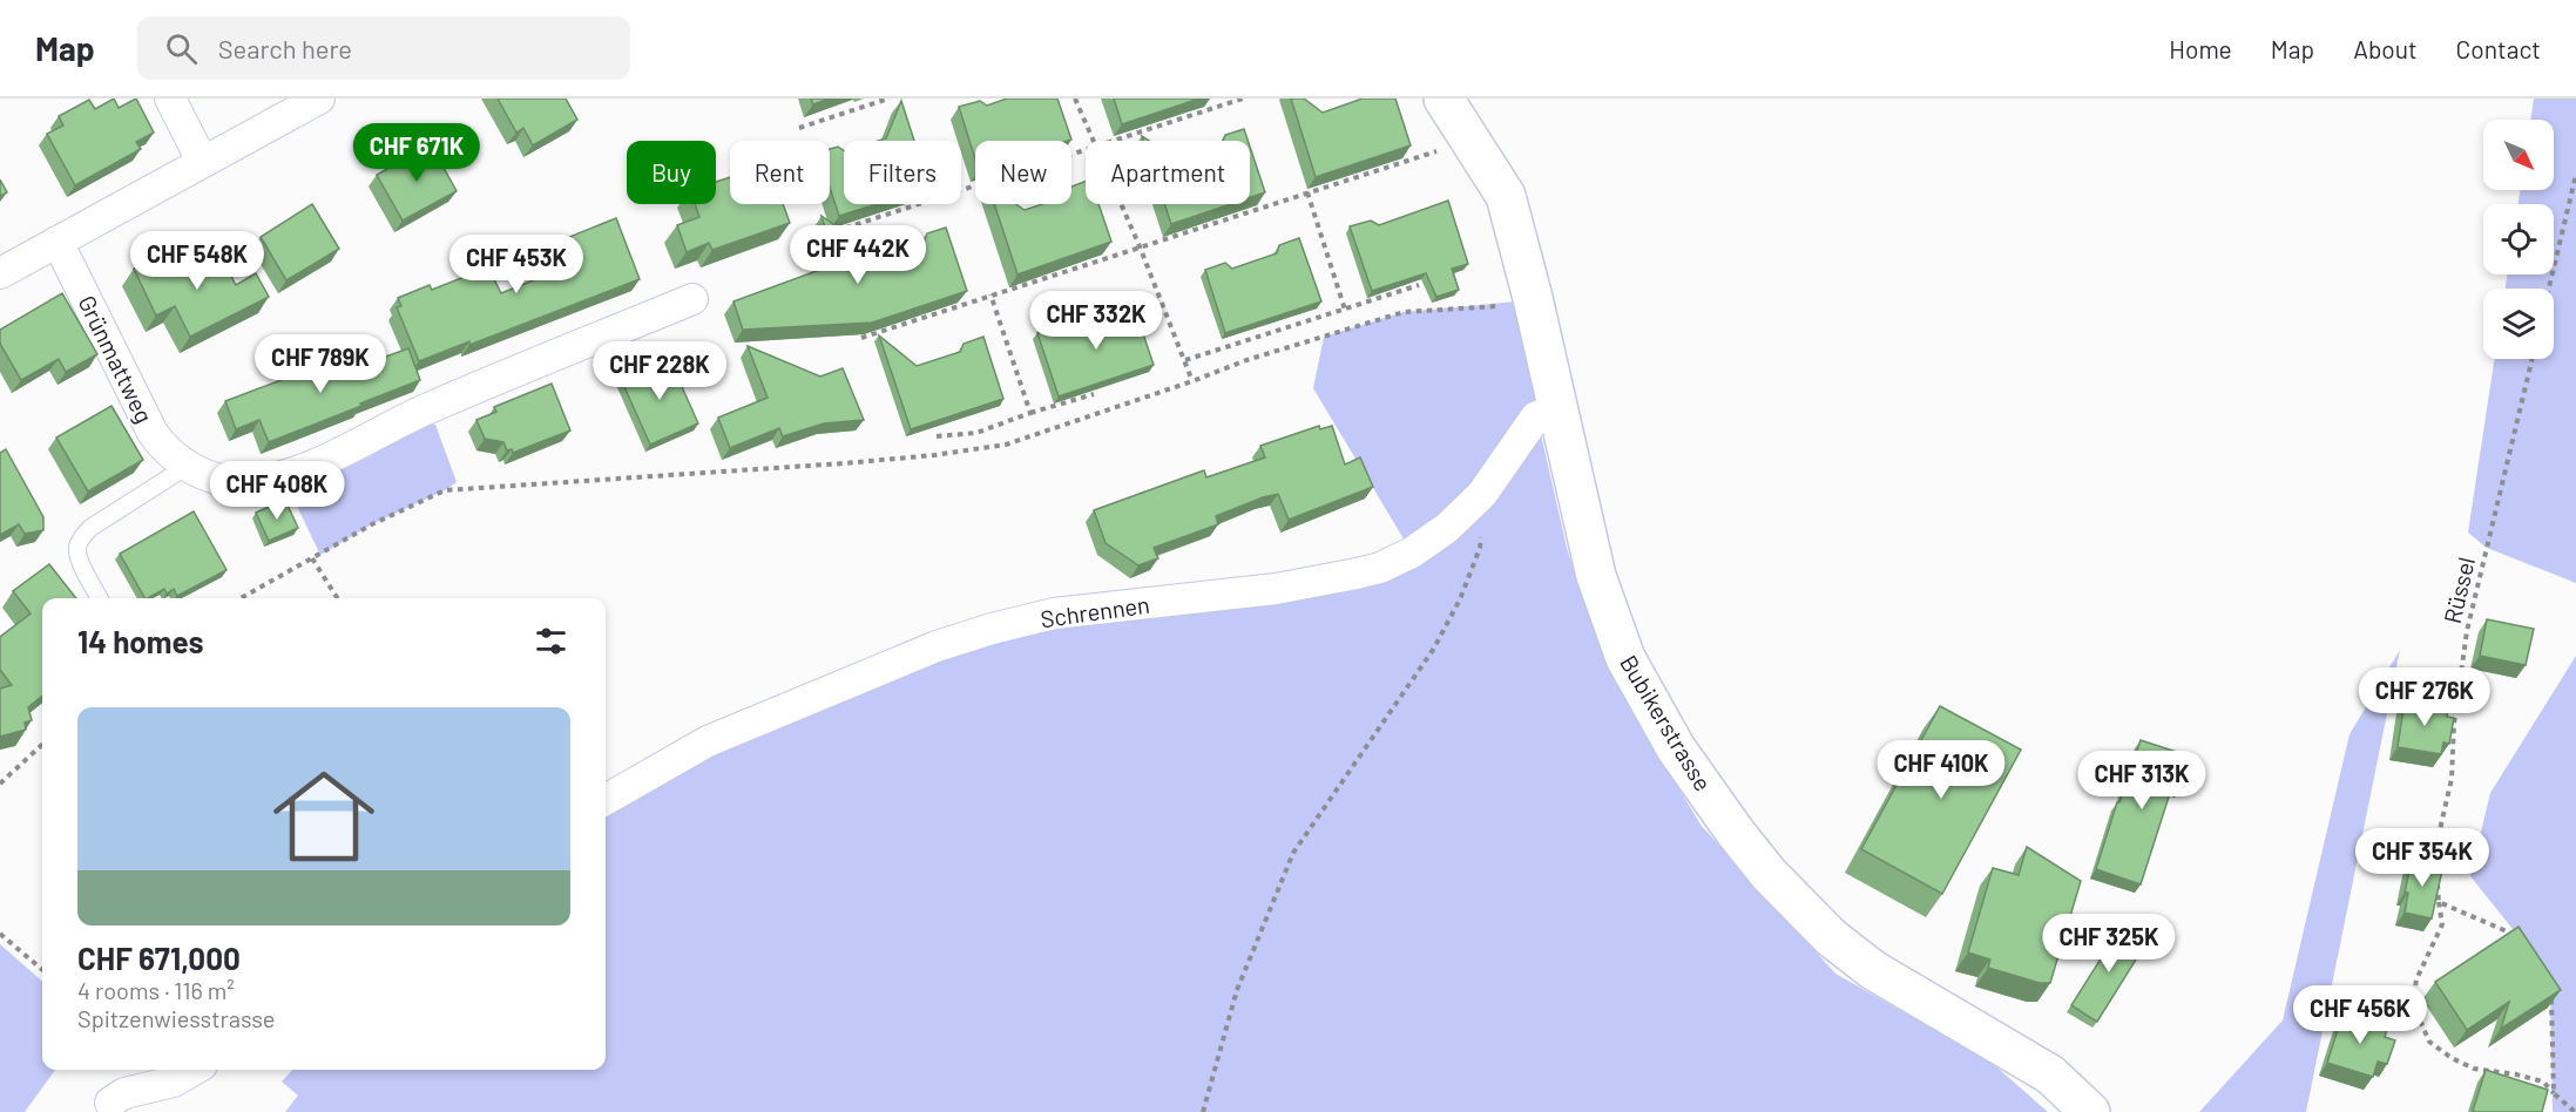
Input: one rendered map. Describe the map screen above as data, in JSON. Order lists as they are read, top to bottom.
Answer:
{
  "streets": {
    "street": ["Grünmattweg", "Schrennen", "Bubikerstrasse"],
    "path": ["Rüssel"]
  },
  "crossings": [
    ["Schrennen", "Bubikerstrasse"]
  ],
  "north": "bottom right",
  "page": {
    "header": "Map",
    "search": "Search here",
    "nav": [
      "Home",
      "Map",
      "About",
      "Contact"
    ],
    "price": [
      "CHF 671K",
      "CHF 442K",
      "CHF 548K",
      "CHF 453K",
      "CHF 332K",
      "CHF 789K",
      "CHF 228K",
      "CHF 408K",
      "CHF 276K",
      "CHF 410K",
      "CHF 313K",
      "CHF 354K",
      "CHF 325K",
      "CHF 456K"
    ],
    "chip": [
      "Buy",
      "Rent",
      "Filters",
      "New",
      "Apartment"
    ],
    "heading": "14 homes",
    "list": [
      {
        "name": "CHF 671,000",
        "note": "4 rooms · 116 m² · Spitzenwiesstrasse"
      }
    ]
  }
}
